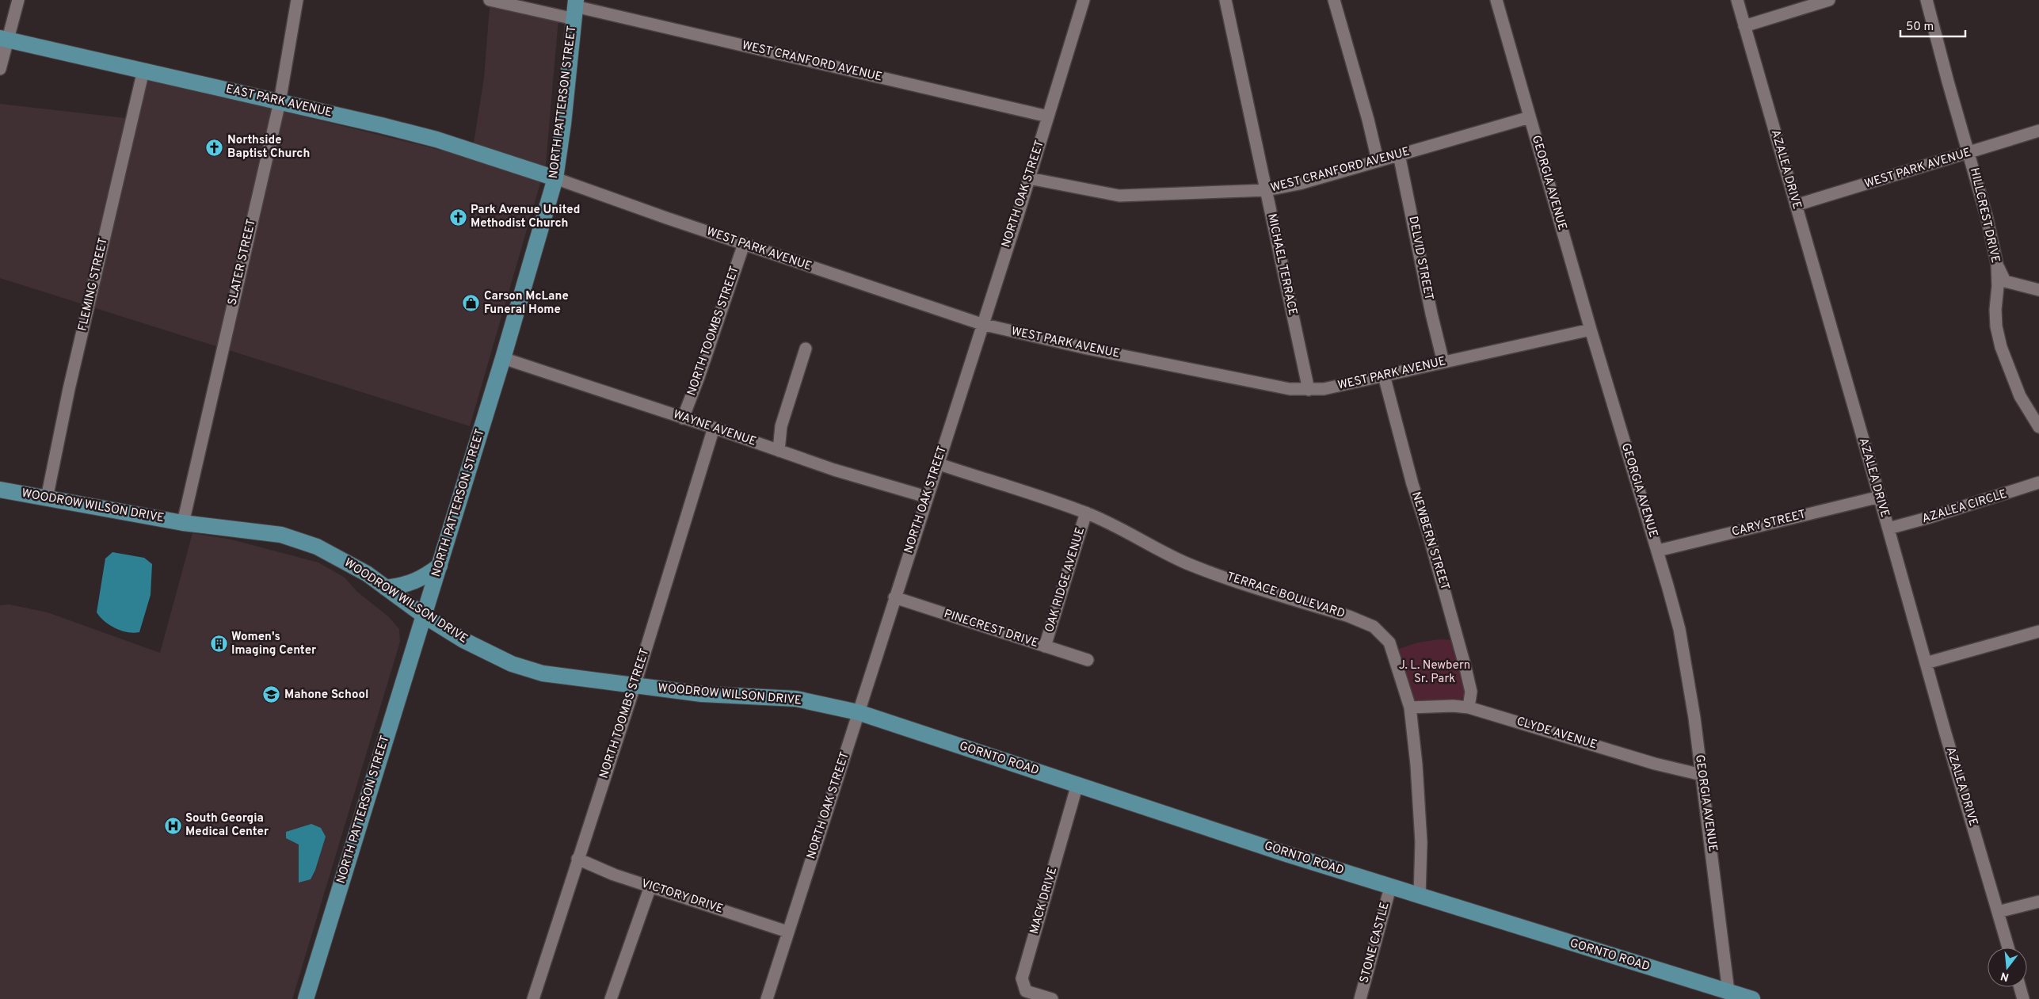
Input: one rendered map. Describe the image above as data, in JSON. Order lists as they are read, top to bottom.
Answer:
{
  "streets": {
    "main road": [
      "EAST PARK AVENUE",
      "NORTH PATTERSON STREET",
      "WOODROW WILSON DRIVE",
      "GORNTO ROAD"
    ],
    "street": [
      "WEST CRANFORD AVENUE",
      "WEST PARK AVENUE",
      "AZALEA DRIVE",
      "GEORGIA AVENUE",
      "NORTH OAK STREET",
      "HILLCREST DRIVE",
      "DELVID STREET",
      "SLATER STREET",
      "MICHAEL TERRACE",
      "FLEMING STREET",
      "NORTH TOOMBS STREET",
      "WAYNE AVENUE",
      "AZALEA CIRCLE",
      "CARY STREET",
      "NEWBERN STREET",
      "OAK RIDGE AVENUE",
      "TERRACE BOULEVARD",
      "PINECREST DRIVE",
      "CLYDE AVENUE",
      "VICTORY DRIVE",
      "MACK DRIVE",
      "STONE CASTLE"
    ]
  },
  "crossings": [
    ["WEST CRANFORD AVENUE", "NORTH PATTERSON STREET"],
    ["WEST CRANFORD AVENUE", "GEORGIA AVENUE"],
    ["WEST CRANFORD AVENUE", "NORTH OAK STREET"],
    ["WEST CRANFORD AVENUE", "DELVID STREET"],
    ["WEST CRANFORD AVENUE", "MICHAEL TERRACE"],
    ["EAST PARK AVENUE", "NORTH PATTERSON STREET"],
    ["EAST PARK AVENUE", "WEST PARK AVENUE"],
    ["EAST PARK AVENUE", "SLATER STREET"],
    ["EAST PARK AVENUE", "FLEMING STREET"],
    ["NORTH PATTERSON STREET", "WEST PARK AVENUE"],
    ["NORTH PATTERSON STREET", "WAYNE AVENUE"],
    ["NORTH PATTERSON STREET", "WOODROW WILSON DRIVE"],
    ["WEST PARK AVENUE", "AZALEA DRIVE"],
    ["WEST PARK AVENUE", "GEORGIA AVENUE"],
    ["WEST PARK AVENUE", "NORTH OAK STREET"],
    ["WEST PARK AVENUE", "HILLCREST DRIVE"],
    ["WEST PARK AVENUE", "DELVID STREET"],
    ["WEST PARK AVENUE", "MICHAEL TERRACE"],
    ["WEST PARK AVENUE", "NORTH TOOMBS STREET"],
    ["WEST PARK AVENUE", "NEWBERN STREET"],
    ["AZALEA DRIVE", "AZALEA CIRCLE"],
    ["AZALEA DRIVE", "CARY STREET"],
    ["GEORGIA AVENUE", "CARY STREET"],
    ["GEORGIA AVENUE", "CLYDE AVENUE"],
    ["GEORGIA AVENUE", "GORNTO ROAD"],
    ["NORTH OAK STREET", "WAYNE AVENUE"],
    ["NORTH OAK STREET", "WOODROW WILSON DRIVE"],
    ["NORTH OAK STREET", "TERRACE BOULEVARD"],
    ["NORTH OAK STREET", "PINECREST DRIVE"],
    ["NORTH OAK STREET", "GORNTO ROAD"],
    ["NORTH OAK STREET", "VICTORY DRIVE"],
    ["SLATER STREET", "WOODROW WILSON DRIVE"],
    ["FLEMING STREET", "WOODROW WILSON DRIVE"],
    ["NORTH TOOMBS STREET", "WAYNE AVENUE"],
    ["NORTH TOOMBS STREET", "WOODROW WILSON DRIVE"],
    ["NORTH TOOMBS STREET", "VICTORY DRIVE"],
    ["WOODROW WILSON DRIVE", "GORNTO ROAD"],
    ["NEWBERN STREET", "CLYDE AVENUE"],
    ["OAK RIDGE AVENUE", "TERRACE BOULEVARD"],
    ["OAK RIDGE AVENUE", "PINECREST DRIVE"],
    ["TERRACE BOULEVARD", "CLYDE AVENUE"],
    ["TERRACE BOULEVARD", "GORNTO ROAD"],
    ["GORNTO ROAD", "MACK DRIVE"],
    ["GORNTO ROAD", "STONE CASTLE"]
  ],
  "parks": ["J. L. Newbern Sr. Park"],
  "places": {
    "church": ["Northside Baptist Church", "Park Avenue United Methodist Church"],
    "shop": ["Carson McLane Funeral Home"],
    "building": ["Women's Imaging Center"],
    "school or university": ["Mahone School"],
    "hospital": ["South Georgia Medical Center"]
  },
  "scale_bar": "50 m",
  "north": "bottom"
}
